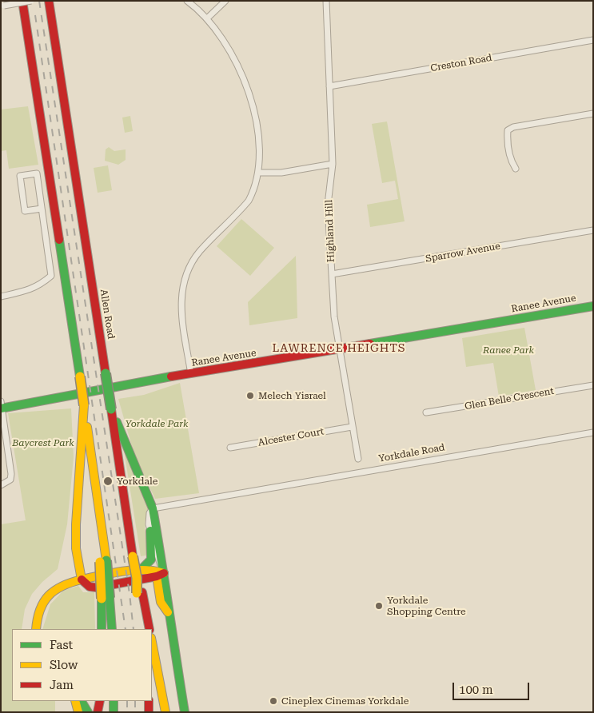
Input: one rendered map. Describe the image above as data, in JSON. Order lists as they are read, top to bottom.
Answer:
{
  "streets": {
    "main road": ["Ranee Avenue", "Allen Road"],
    "street": [
      "Creston Road",
      "Highland Hill",
      "Sparrow Avenue",
      "Glen Belle Crescent",
      "Alcester Court",
      "Yorkdale Road"
    ]
  },
  "crossings": [
    ["Creston Road", "Highland Hill"],
    ["Highland Hill", "Sparrow Avenue"],
    ["Highland Hill", "Ranee Avenue"],
    ["Highland Hill", "Alcester Court"]
  ],
  "districts": ["LAWRENCE HEIGHTS"],
  "parks": ["Ranee Park", "Yorkdale Park", "Baycrest Park"],
  "places": [
    "Melech Yisrael",
    "Yorkdale",
    "Yorkdale Shopping Centre",
    "Cineplex Cinemas Yorkdale"
  ],
  "legend": ["Fast", "Slow", "Jam"],
  "scale_bar": "100 m"
}
